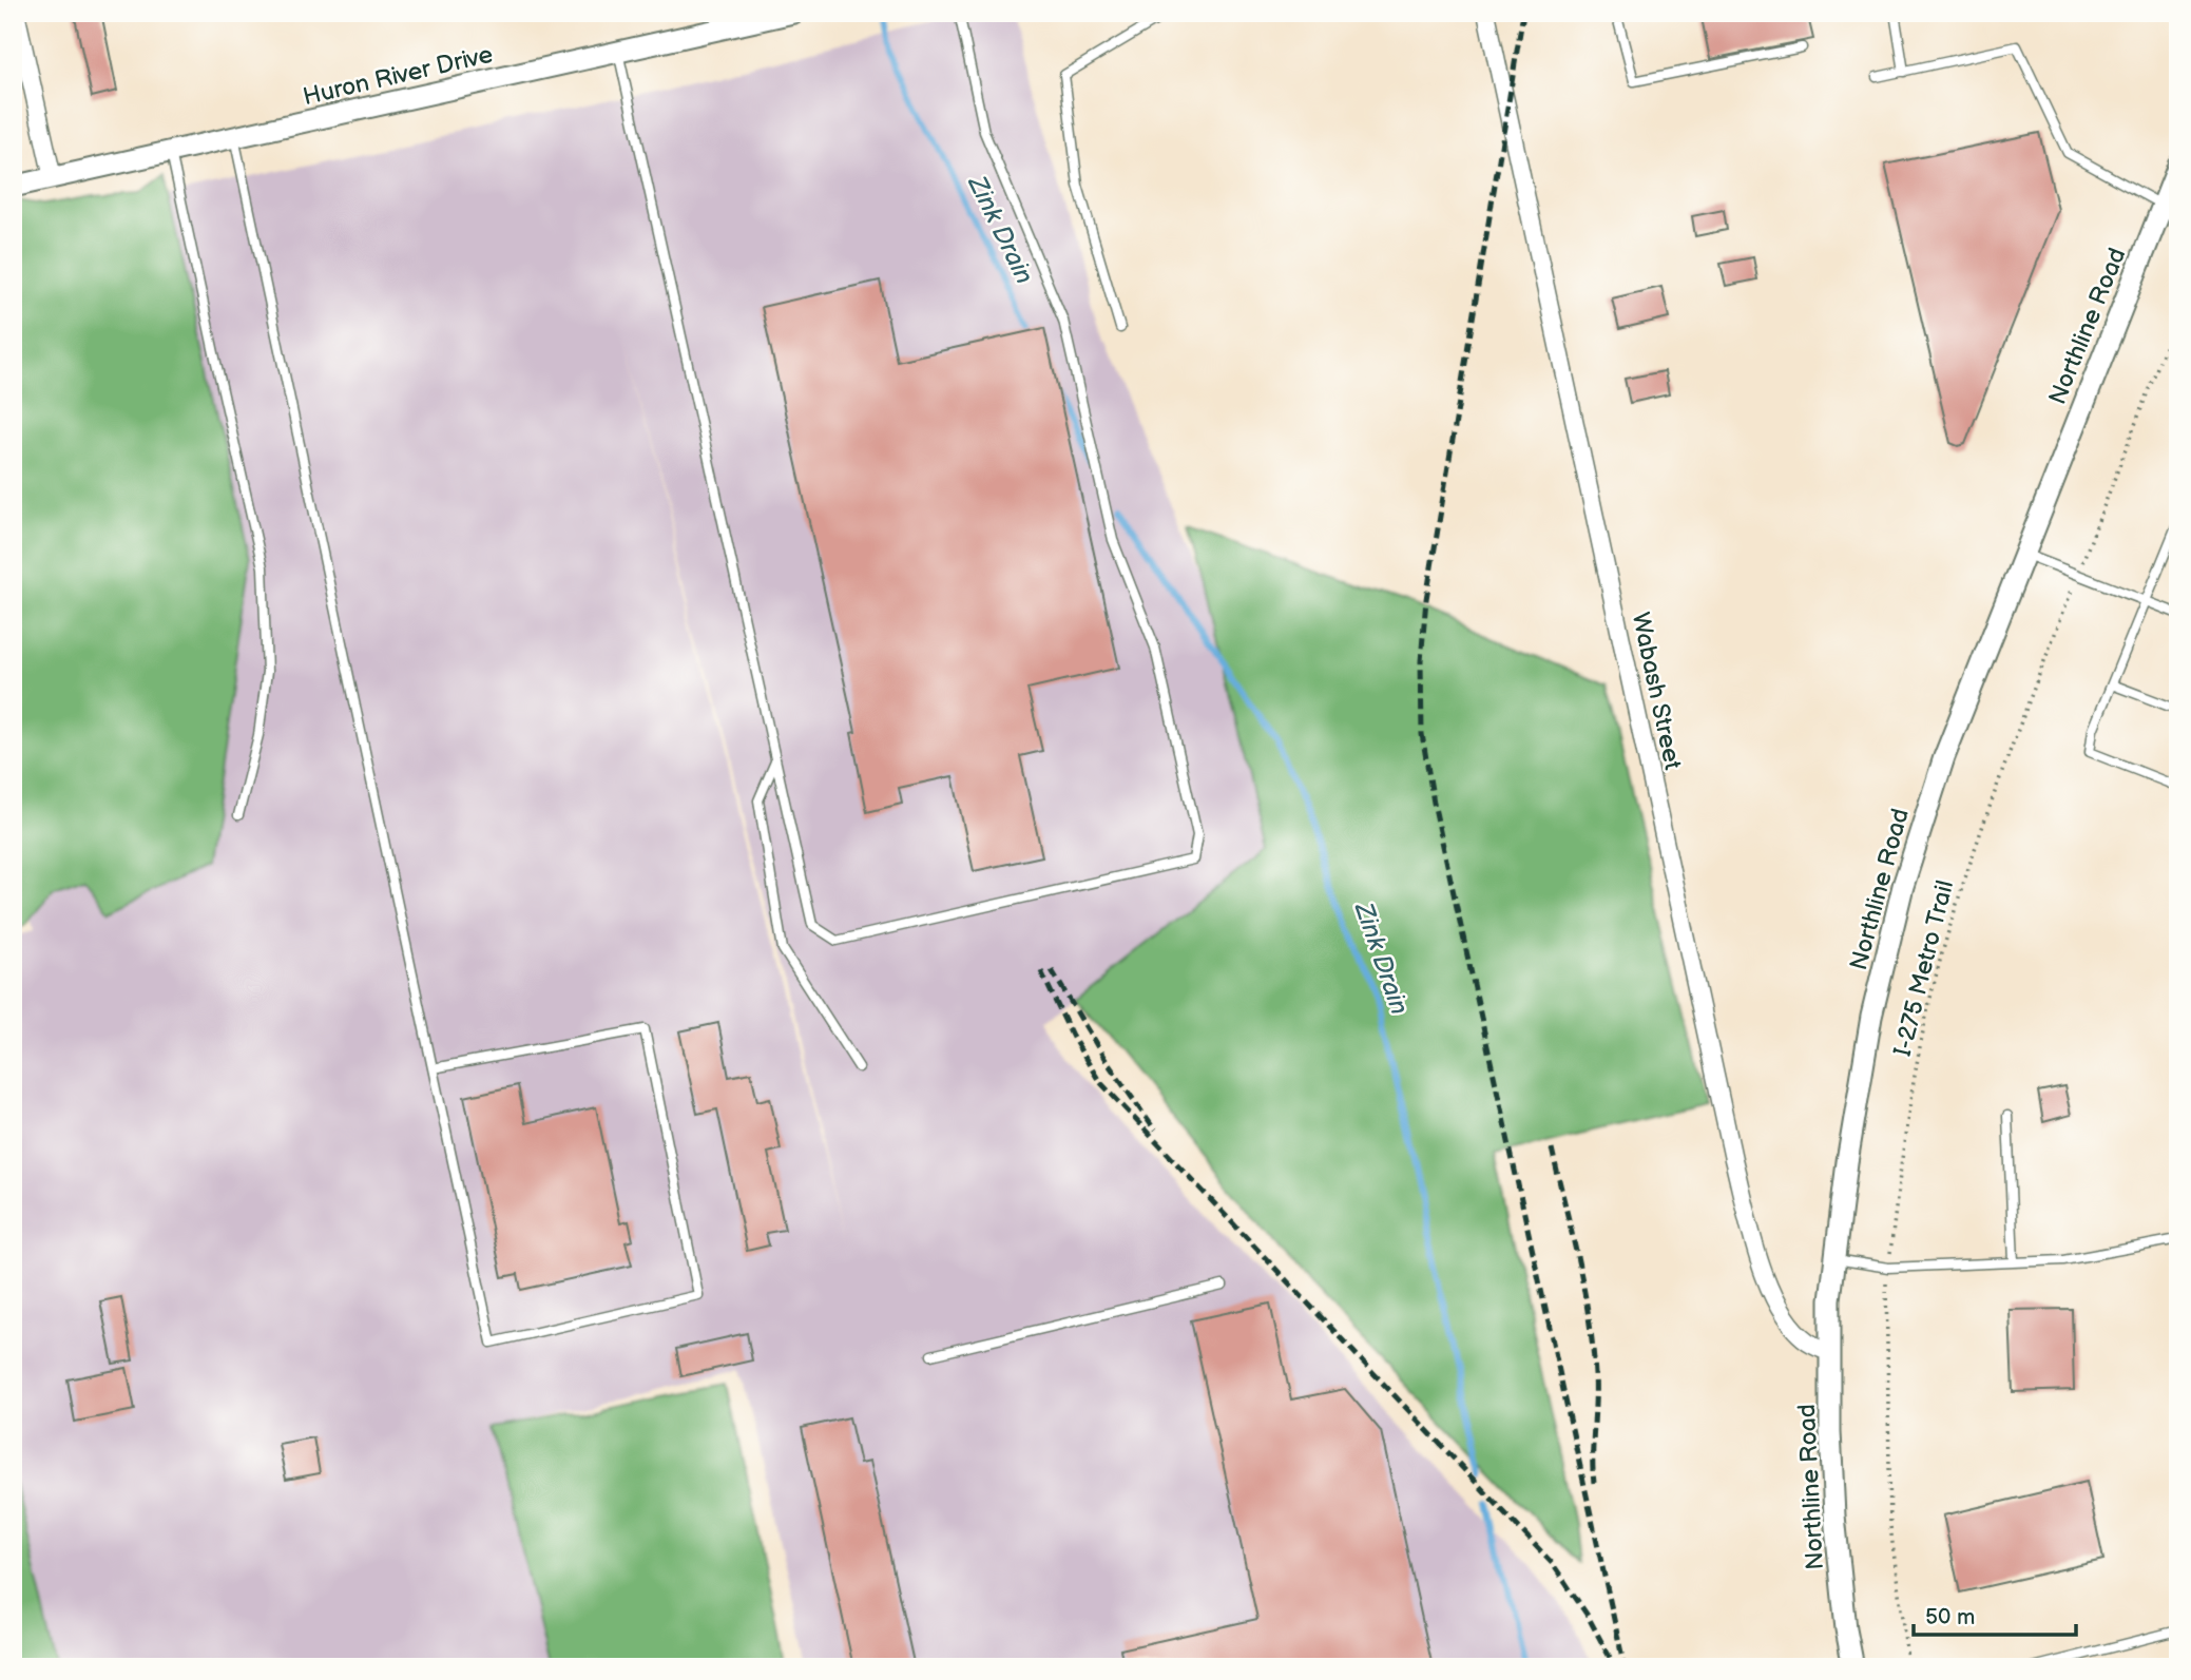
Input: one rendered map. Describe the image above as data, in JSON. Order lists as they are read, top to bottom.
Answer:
{
  "streets": {
    "street": ["Huron River Drive", "Northline Road", "Wabash Street"],
    "path": ["I-275 Metro Trail"]
  },
  "crossings": [
    ["Northline Road", "Wabash Street"]
  ],
  "water": ["Zink Drain"],
  "scale_bar": "50 m"
}
